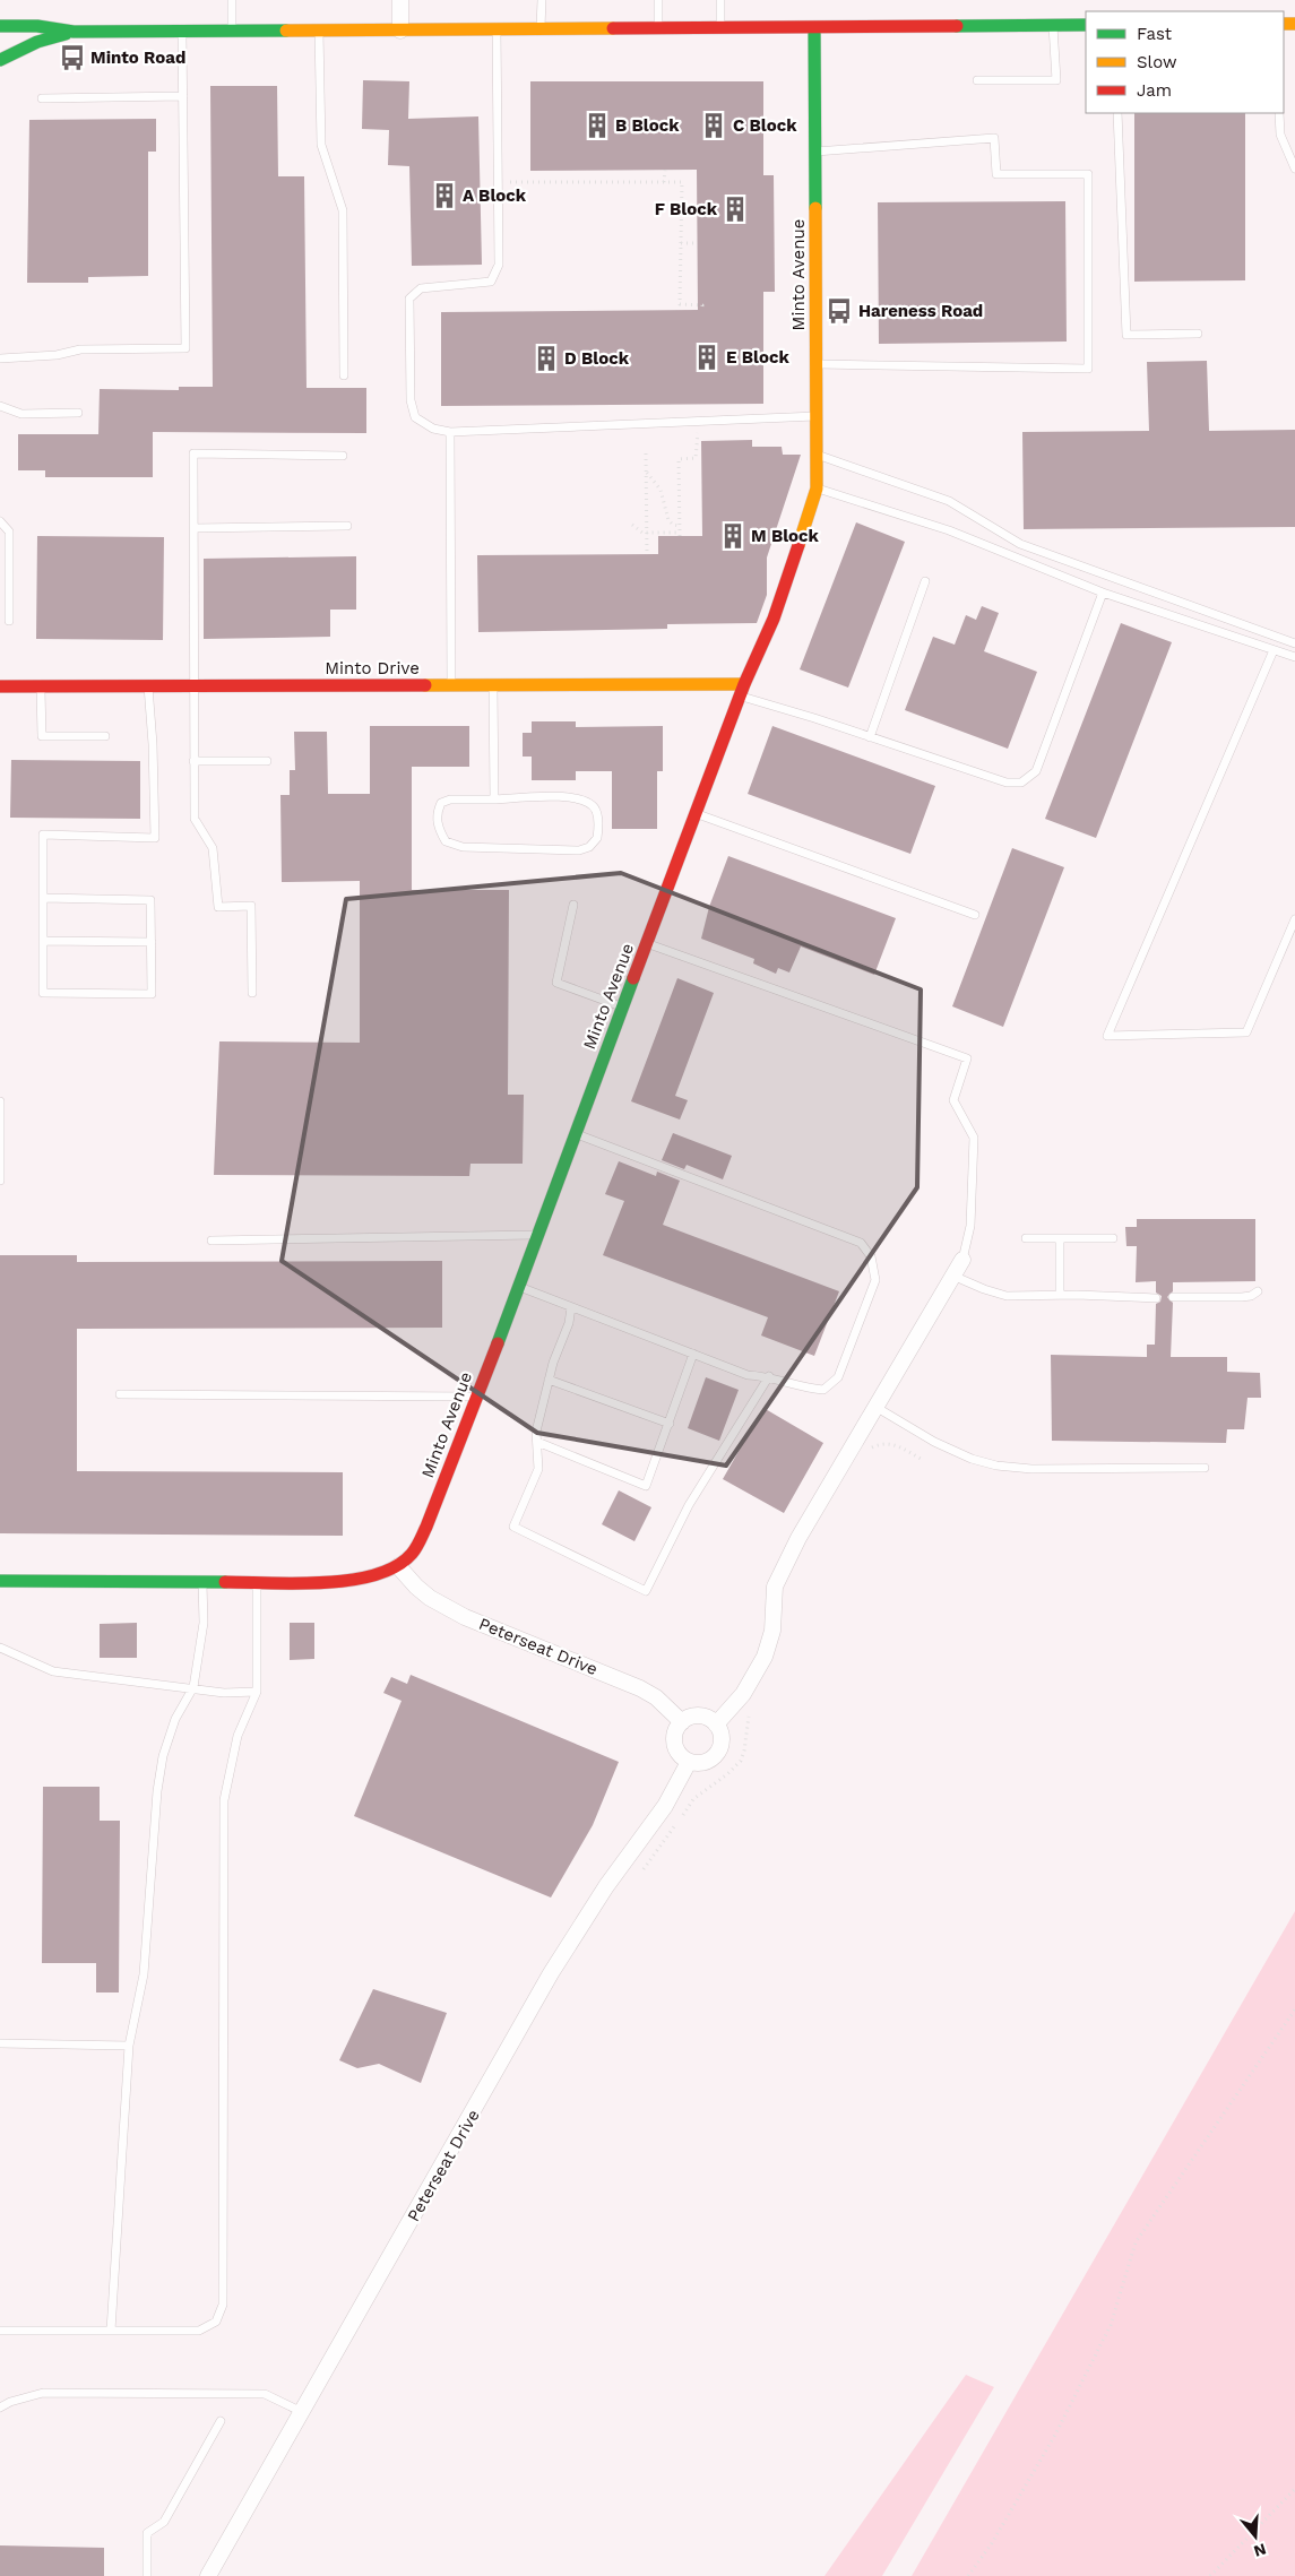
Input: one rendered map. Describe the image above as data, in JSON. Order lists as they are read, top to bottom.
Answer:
{
  "streets": {
    "street": ["Minto Avenue", "Minto Drive", "Peterseat Drive"]
  },
  "crossings": [
    ["Minto Avenue", "Minto Drive"],
    ["Minto Avenue", "Peterseat Drive"]
  ],
  "places": {
    "bus stop": ["Minto Road", "Hareness Road"],
    "building": [
      "B Block",
      "C Block",
      "A Block",
      "F Block",
      "E Block",
      "D Block",
      "M Block"
    ]
  },
  "legend": ["Fast", "Slow", "Jam"],
  "north": "bottom"
}
